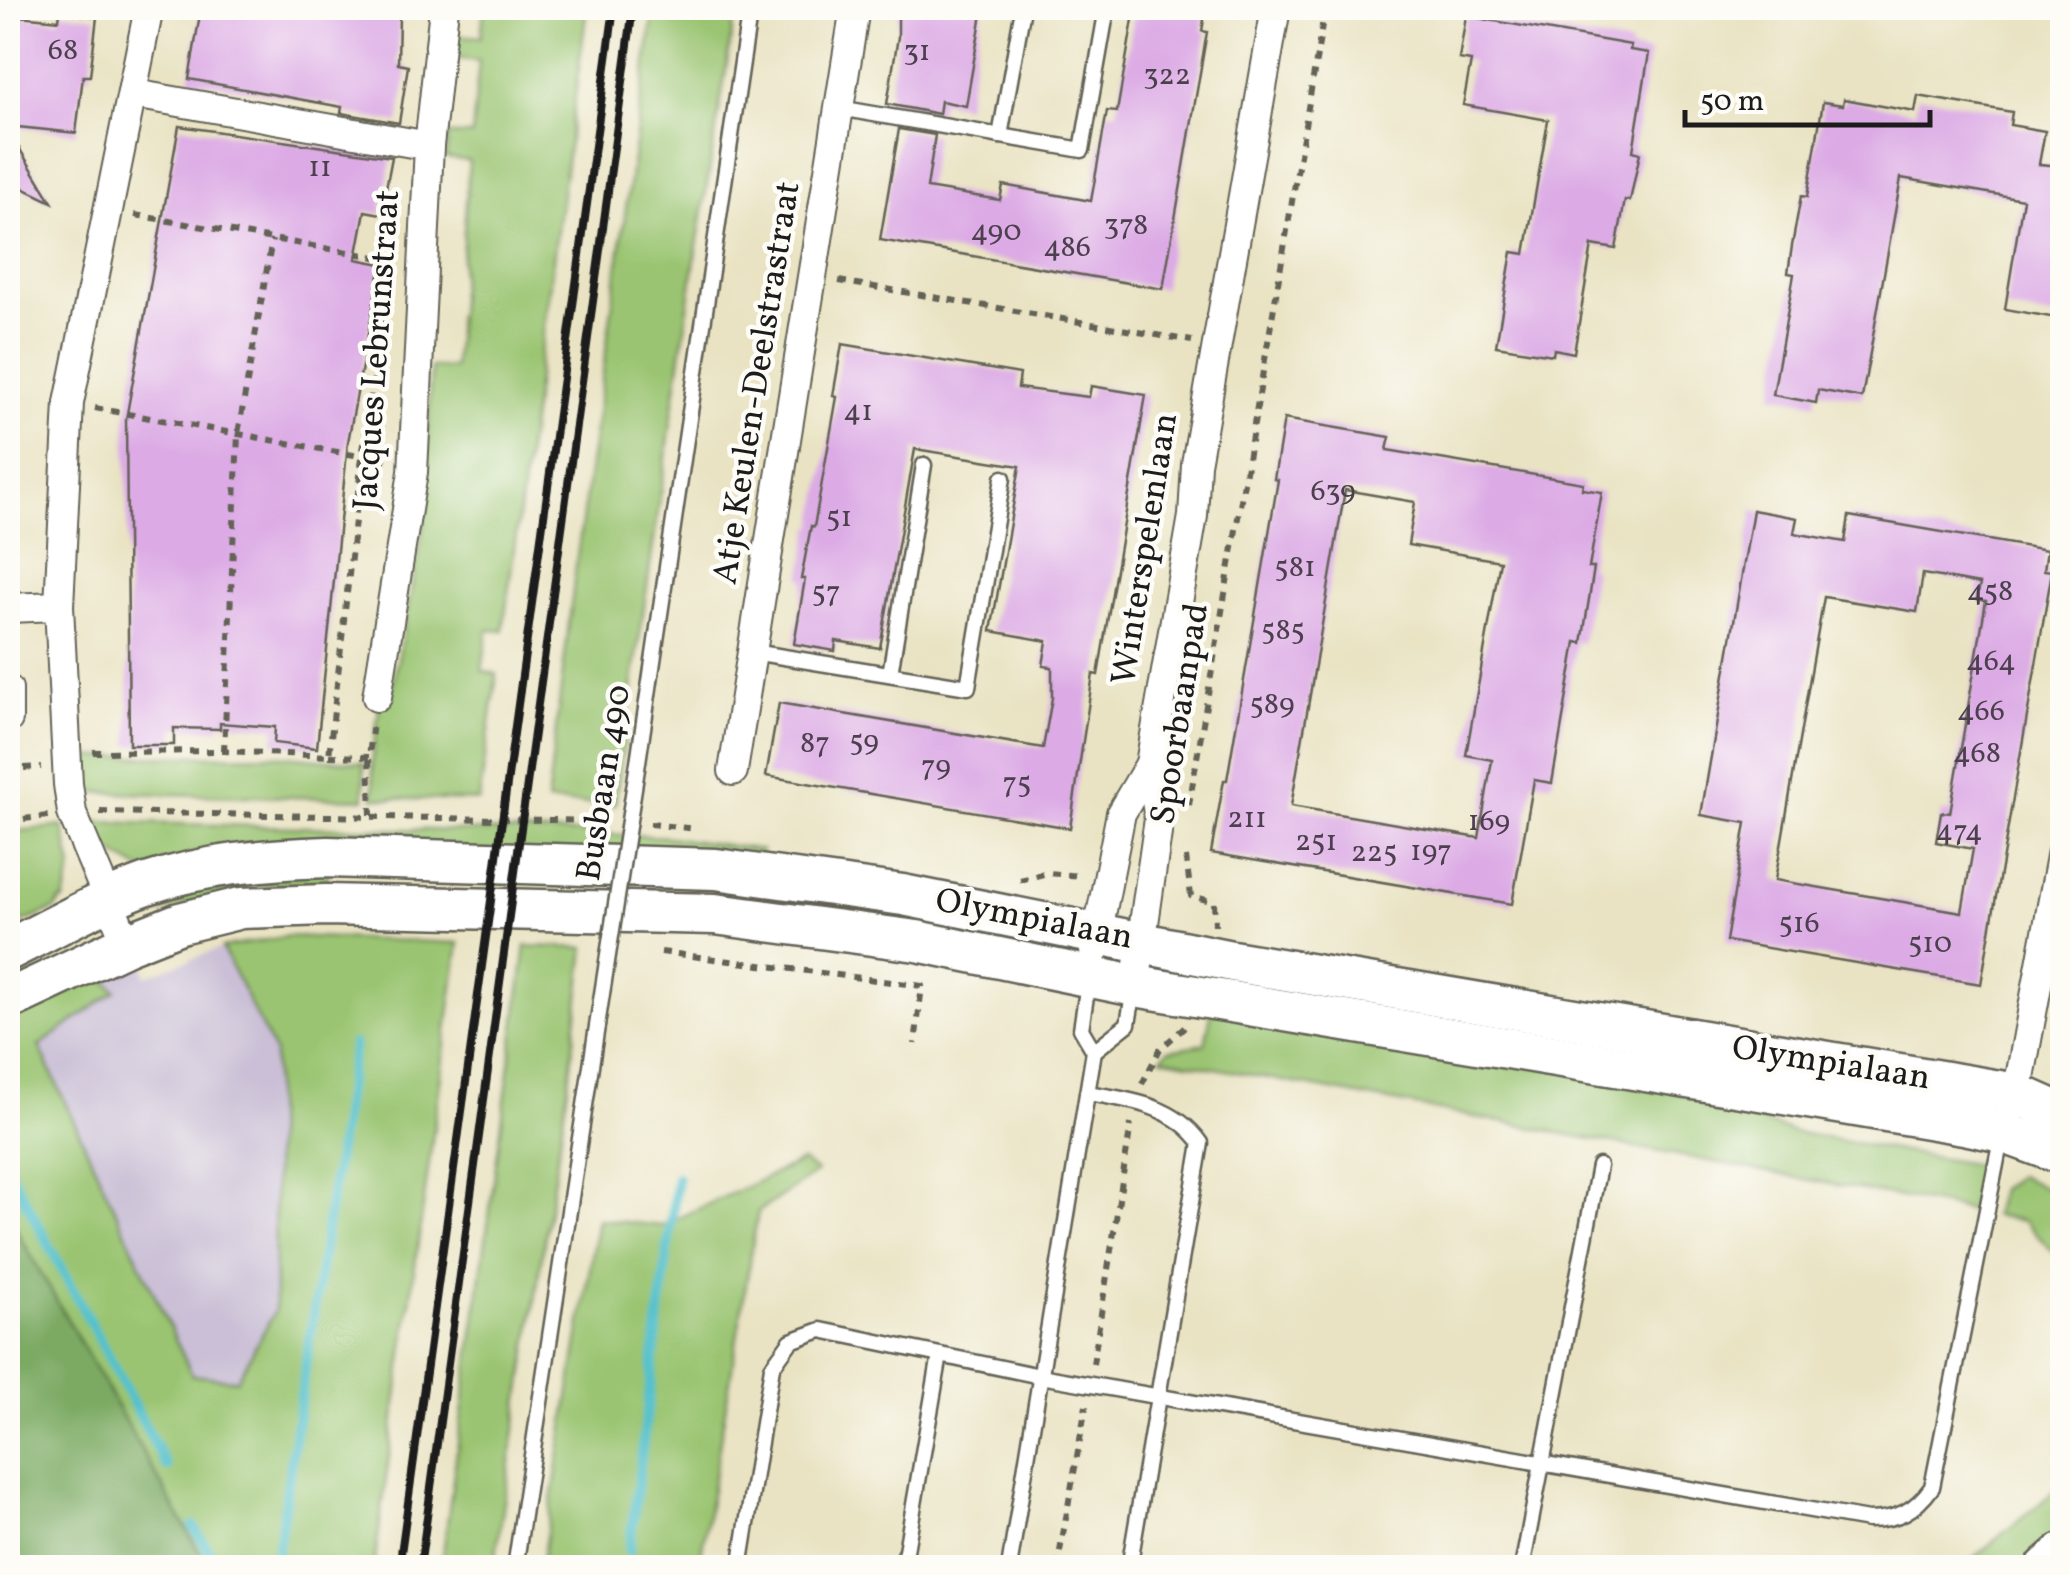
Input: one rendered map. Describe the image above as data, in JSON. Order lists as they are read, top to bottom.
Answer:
{
  "streets": {
    "street": [
      "Jacques Lebrunstraat",
      "Atje Keulen-Deelstrastraat",
      "Winterspelenlaan",
      "Olympialaan"
    ],
    "lane": ["Busbaan 490"],
    "path": ["Spoorbaanpad"]
  },
  "crossings": [
    ["Winterspelenlaan", "Olympialaan"],
    ["Spoorbaanpad", "Olympialaan"]
  ],
  "house_numbers": [
    "68",
    "31",
    "322",
    "11",
    "378",
    "490",
    "486",
    "41",
    "639",
    "51",
    "581",
    "458",
    "57",
    "585",
    "464",
    "589",
    "466",
    "59",
    "87",
    "468",
    "79",
    "75",
    "211",
    "169",
    "474",
    "251",
    "197",
    "225",
    "516",
    "510"
  ],
  "scale_bar": "50 m"
}
